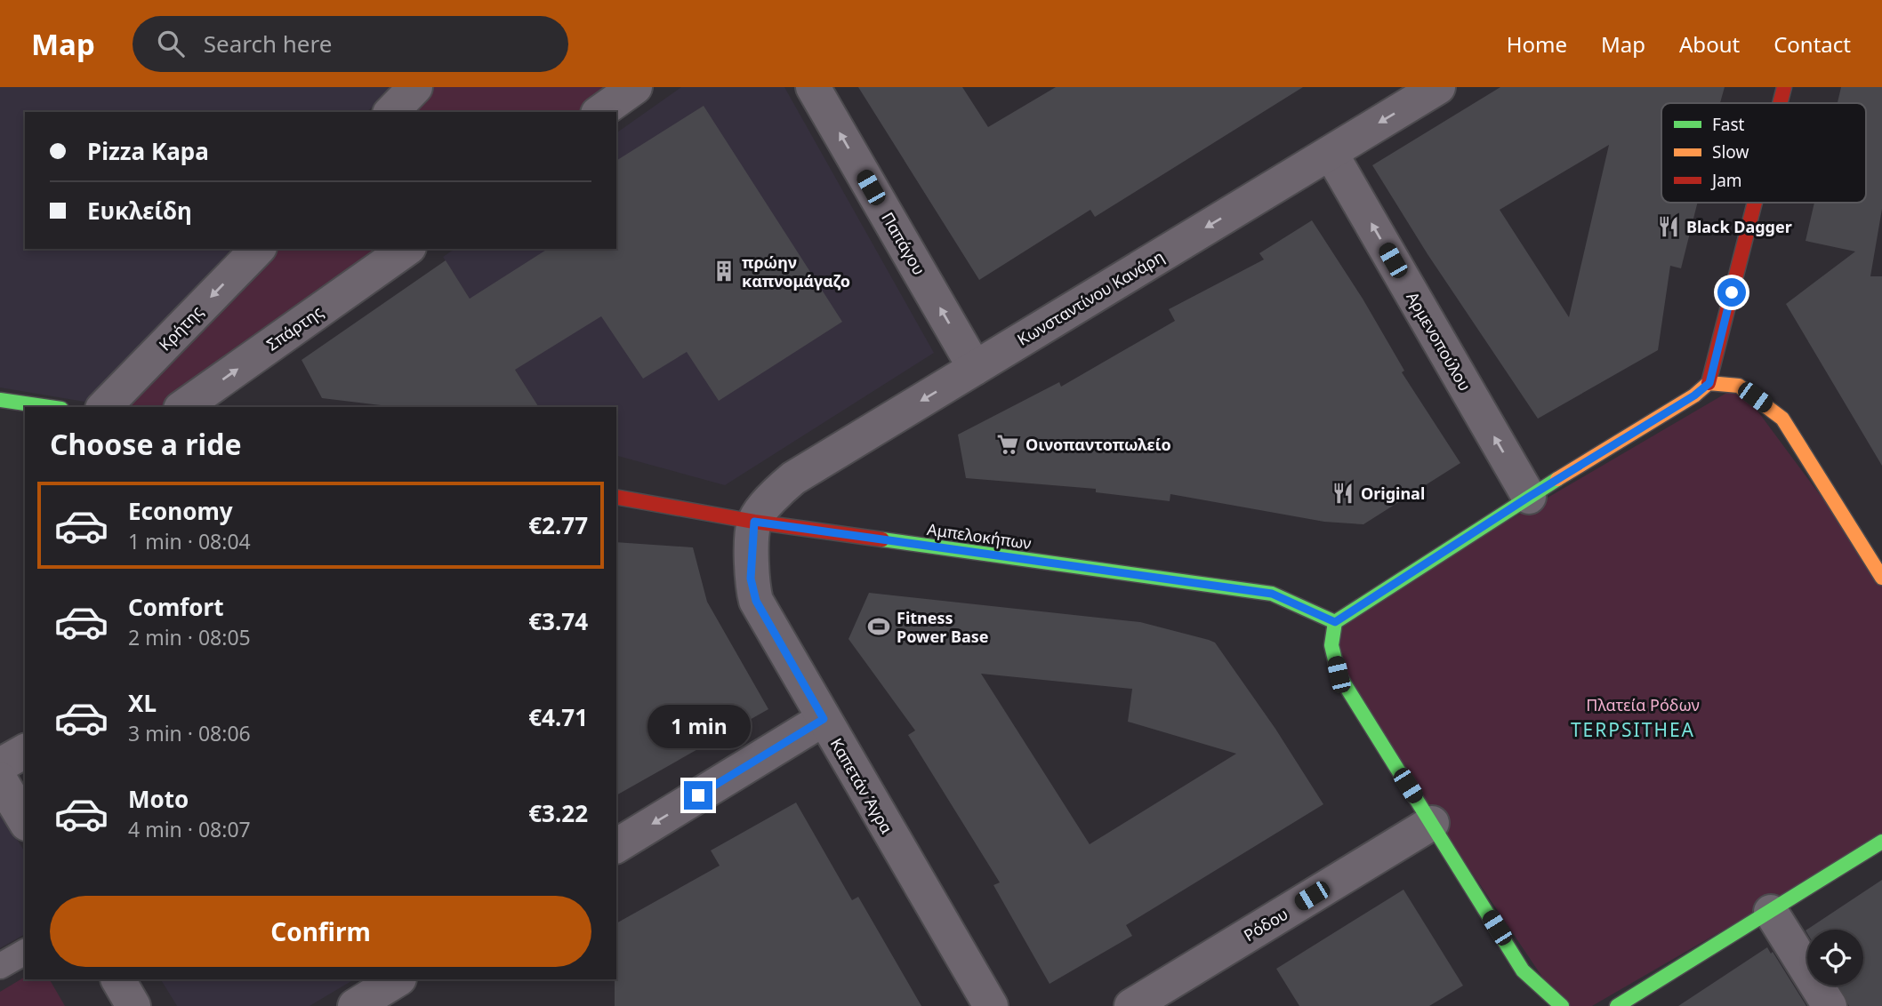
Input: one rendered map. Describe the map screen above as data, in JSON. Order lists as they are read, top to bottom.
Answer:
{
  "streets": {
    "street": [
      "Παπάγου",
      "Κωνσταντίνου Κανάρη",
      "Κρήτης",
      "Σπάρτης",
      "Αρμενοπούλου",
      "Αμπελοκήπων",
      "Καπετάν Άγρα",
      "Ρόδου"
    ]
  },
  "crossings": [
    ["Παπάγου", "Κωνσταντίνου Κανάρη"],
    ["Κωνσταντίνου Κανάρη", "Αρμενοπούλου"],
    ["Κωνσταντίνου Κανάρη", "Αμπελοκήπων"],
    ["Κωνσταντίνου Κανάρη", "Καπετάν Άγρα"],
    ["Αμπελοκήπων", "Καπετάν Άγρα"]
  ],
  "one_way": [
    "Παπάγου",
    "Κωνσταντίνου Κανάρη",
    "Κρήτης",
    "Σπάρτης",
    "Αρμενοπούλου"
  ],
  "districts": ["TERPSITHEA"],
  "parks": ["Πλατεία Ρόδων"],
  "places": {
    "restaurant": ["Black Dagger", "Original"],
    "building": ["πρώην καπνομάγαζο"],
    "supermarket": ["Οινοπαντοπωλείο"],
    "sports": ["Fitness Power Base"]
  },
  "legend": ["Fast", "Slow", "Jam"],
  "page": {
    "header": "Map",
    "search": "Search here",
    "nav": [
      "Home",
      "Map",
      "About",
      "Contact"
    ],
    "banner": ["Pizza Kapa", "Ευκλείδη"],
    "heading": "Choose a ride",
    "list": [
      {
        "name": "Economy",
        "note": "1 min · 08:04",
        "value": "€2.77"
      },
      {
        "name": "Comfort",
        "note": "2 min · 08:05",
        "value": "€3.74"
      },
      {
        "name": "XL",
        "note": "3 min · 08:06",
        "value": "€4.71"
      },
      {
        "name": "Moto",
        "note": "4 min · 08:07",
        "value": "€3.22"
      }
    ],
    "bubble": "1 min",
    "buttons": "Confirm"
  }
}
